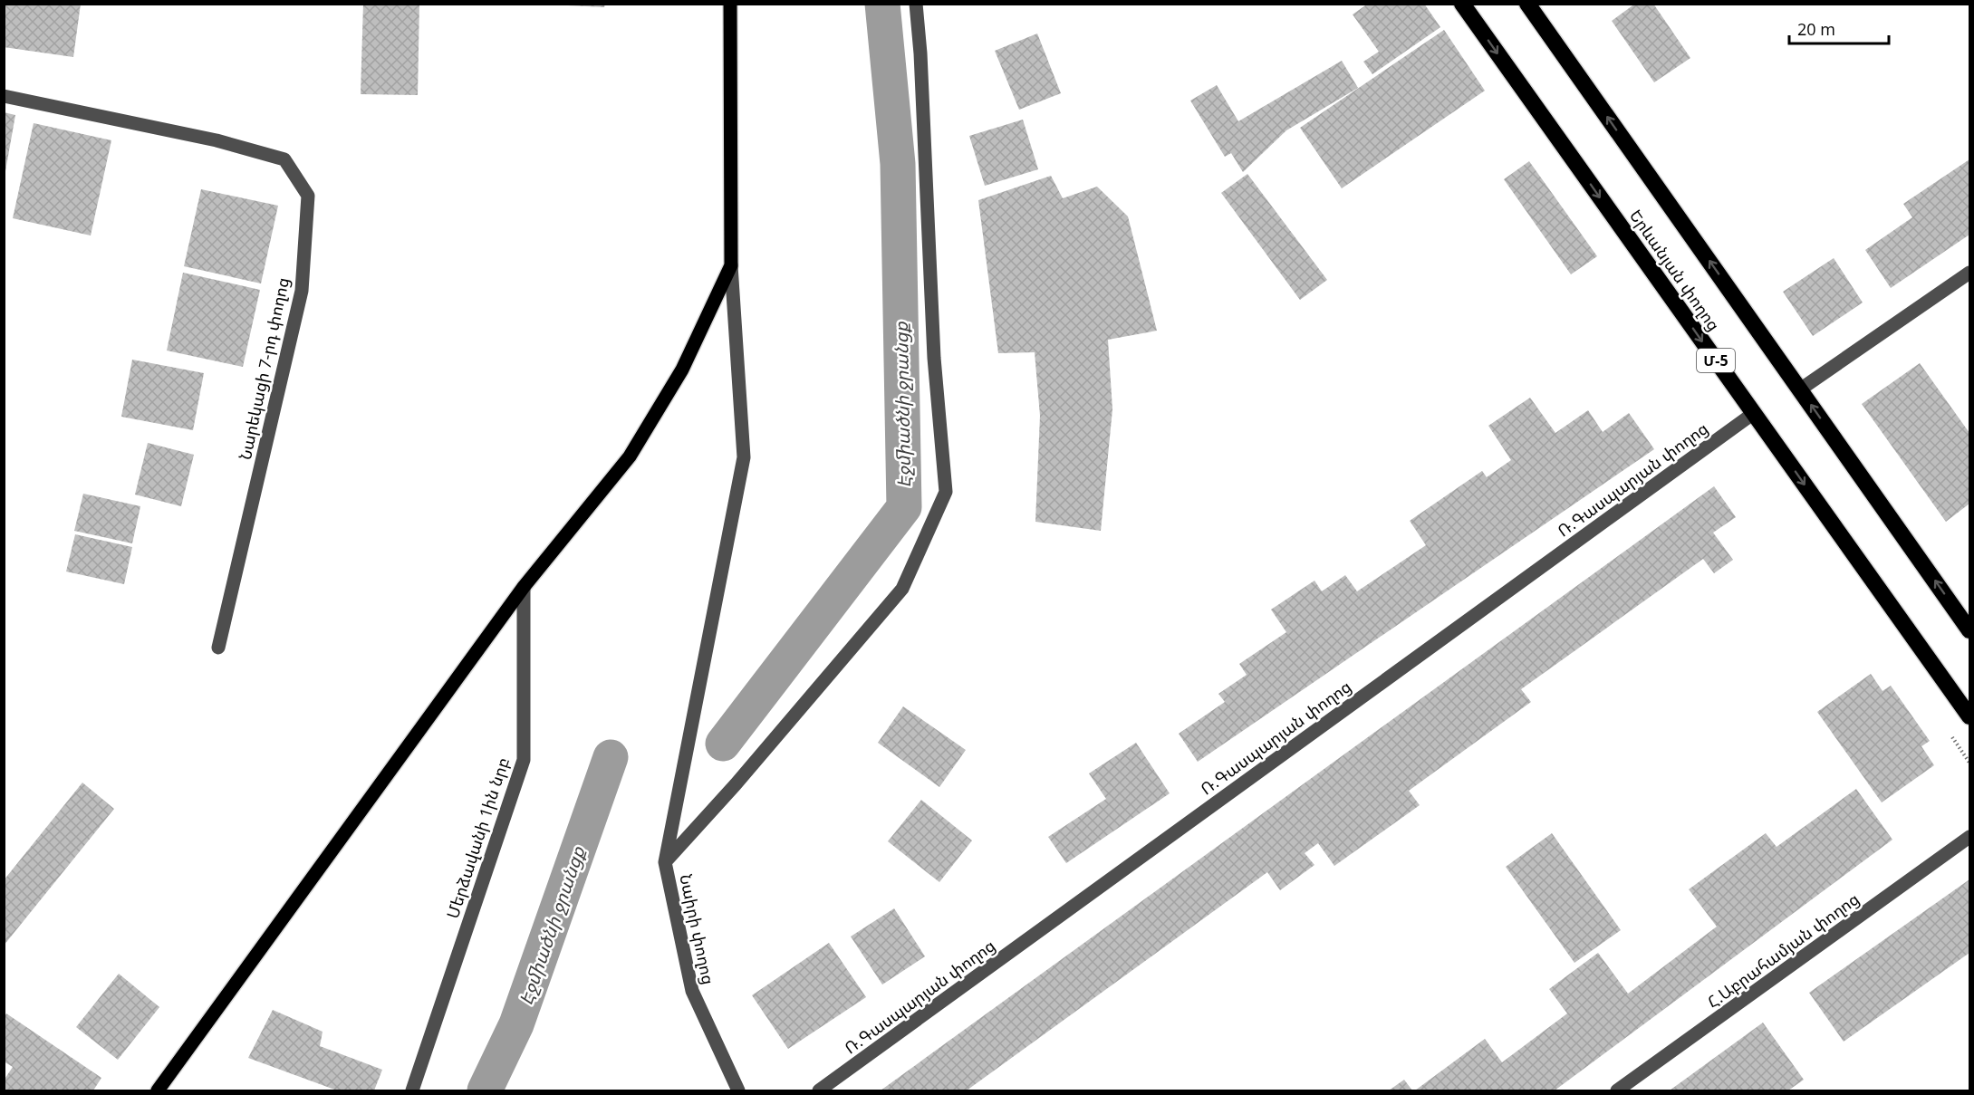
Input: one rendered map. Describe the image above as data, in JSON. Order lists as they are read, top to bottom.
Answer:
{
  "streets": {
    "highway": ["Երևանյան փողոց", "Մ-5"],
    "street": [
      "Նարեկացի 7-րդ փողոց",
      "Ռ.Գասպարյան փողոց",
      "Մերձավանի 1ին նրբ",
      "Նաիրի փողոց",
      "Հ.Աբրահամյան փողոց"
    ]
  },
  "crossings": [
    ["Երևանյան փողոց", "Ռ.Գասպարյան փողոց"]
  ],
  "water": ["Էջմիածնի ջրանցք"],
  "scale_bar": "20 m"
}
